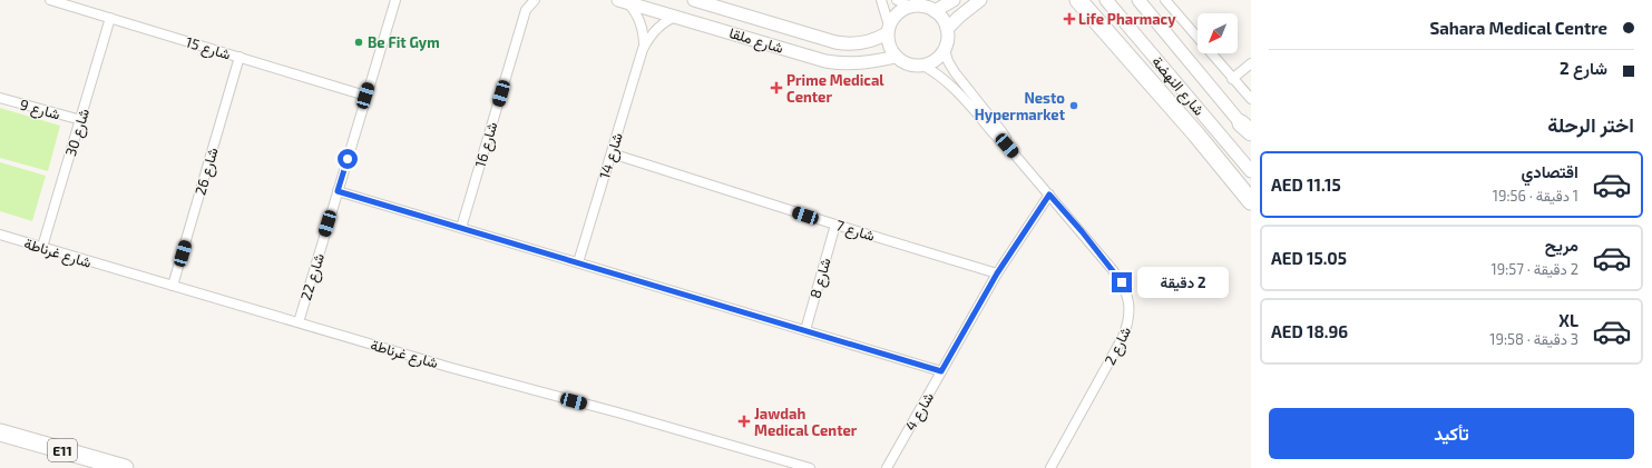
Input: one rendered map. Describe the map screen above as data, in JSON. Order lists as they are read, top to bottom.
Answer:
{
  "streets": {
    "highway": ["E11"],
    "street": [
      "شارع ملقا",
      "شارع 15",
      "شارع النهضة",
      "شارع 9",
      "شارع 30",
      "شارع 16",
      "شارع 14",
      "شارع 26",
      "شارع 7",
      "شارع غرناطة",
      "شارع 22",
      "شارع 8",
      "شارع 2",
      "شارع 4"
    ]
  },
  "crossings": [
    ["شارع ملقا", "شارع 14"],
    ["شارع ملقا", "شارع 2"],
    ["شارع 15", "شارع 30"],
    ["شارع 15", "شارع 26"],
    ["شارع 15", "شارع 22"],
    ["شارع 9", "شارع 30"],
    ["شارع 30", "شارع غرناطة"],
    ["شارع 14", "شارع 7"],
    ["شارع 26", "شارع غرناطة"],
    ["شارع 7", "شارع 8"],
    ["شارع 7", "شارع 4"],
    ["شارع غرناطة", "شارع 22"],
    ["شارع 2", "شارع 4"]
  ],
  "places": {
    "health": ["Life Pharmacy", "Prime Medical Center", "Jawdah Medical Center"],
    "other": ["Be Fit Gym", "Nesto Hypermarket"]
  },
  "north": "bottom left",
  "page": {
    "banner": ["Sahara Medical Centre", "شارع 2"],
    "heading": "اختر الرحلة",
    "list": [
      {
        "name": "اقتصادي",
        "note": "1 دقيقة · 19:56",
        "value": "AED 11.15"
      },
      {
        "name": "مريح",
        "note": "2 دقيقة · 19:57",
        "value": "AED 15.05"
      },
      {
        "name": "XL",
        "note": "3 دقيقة · 19:58",
        "value": "AED 18.96"
      }
    ],
    "bubble": "2 دقيقة",
    "buttons": "تأكيد"
  }
}
